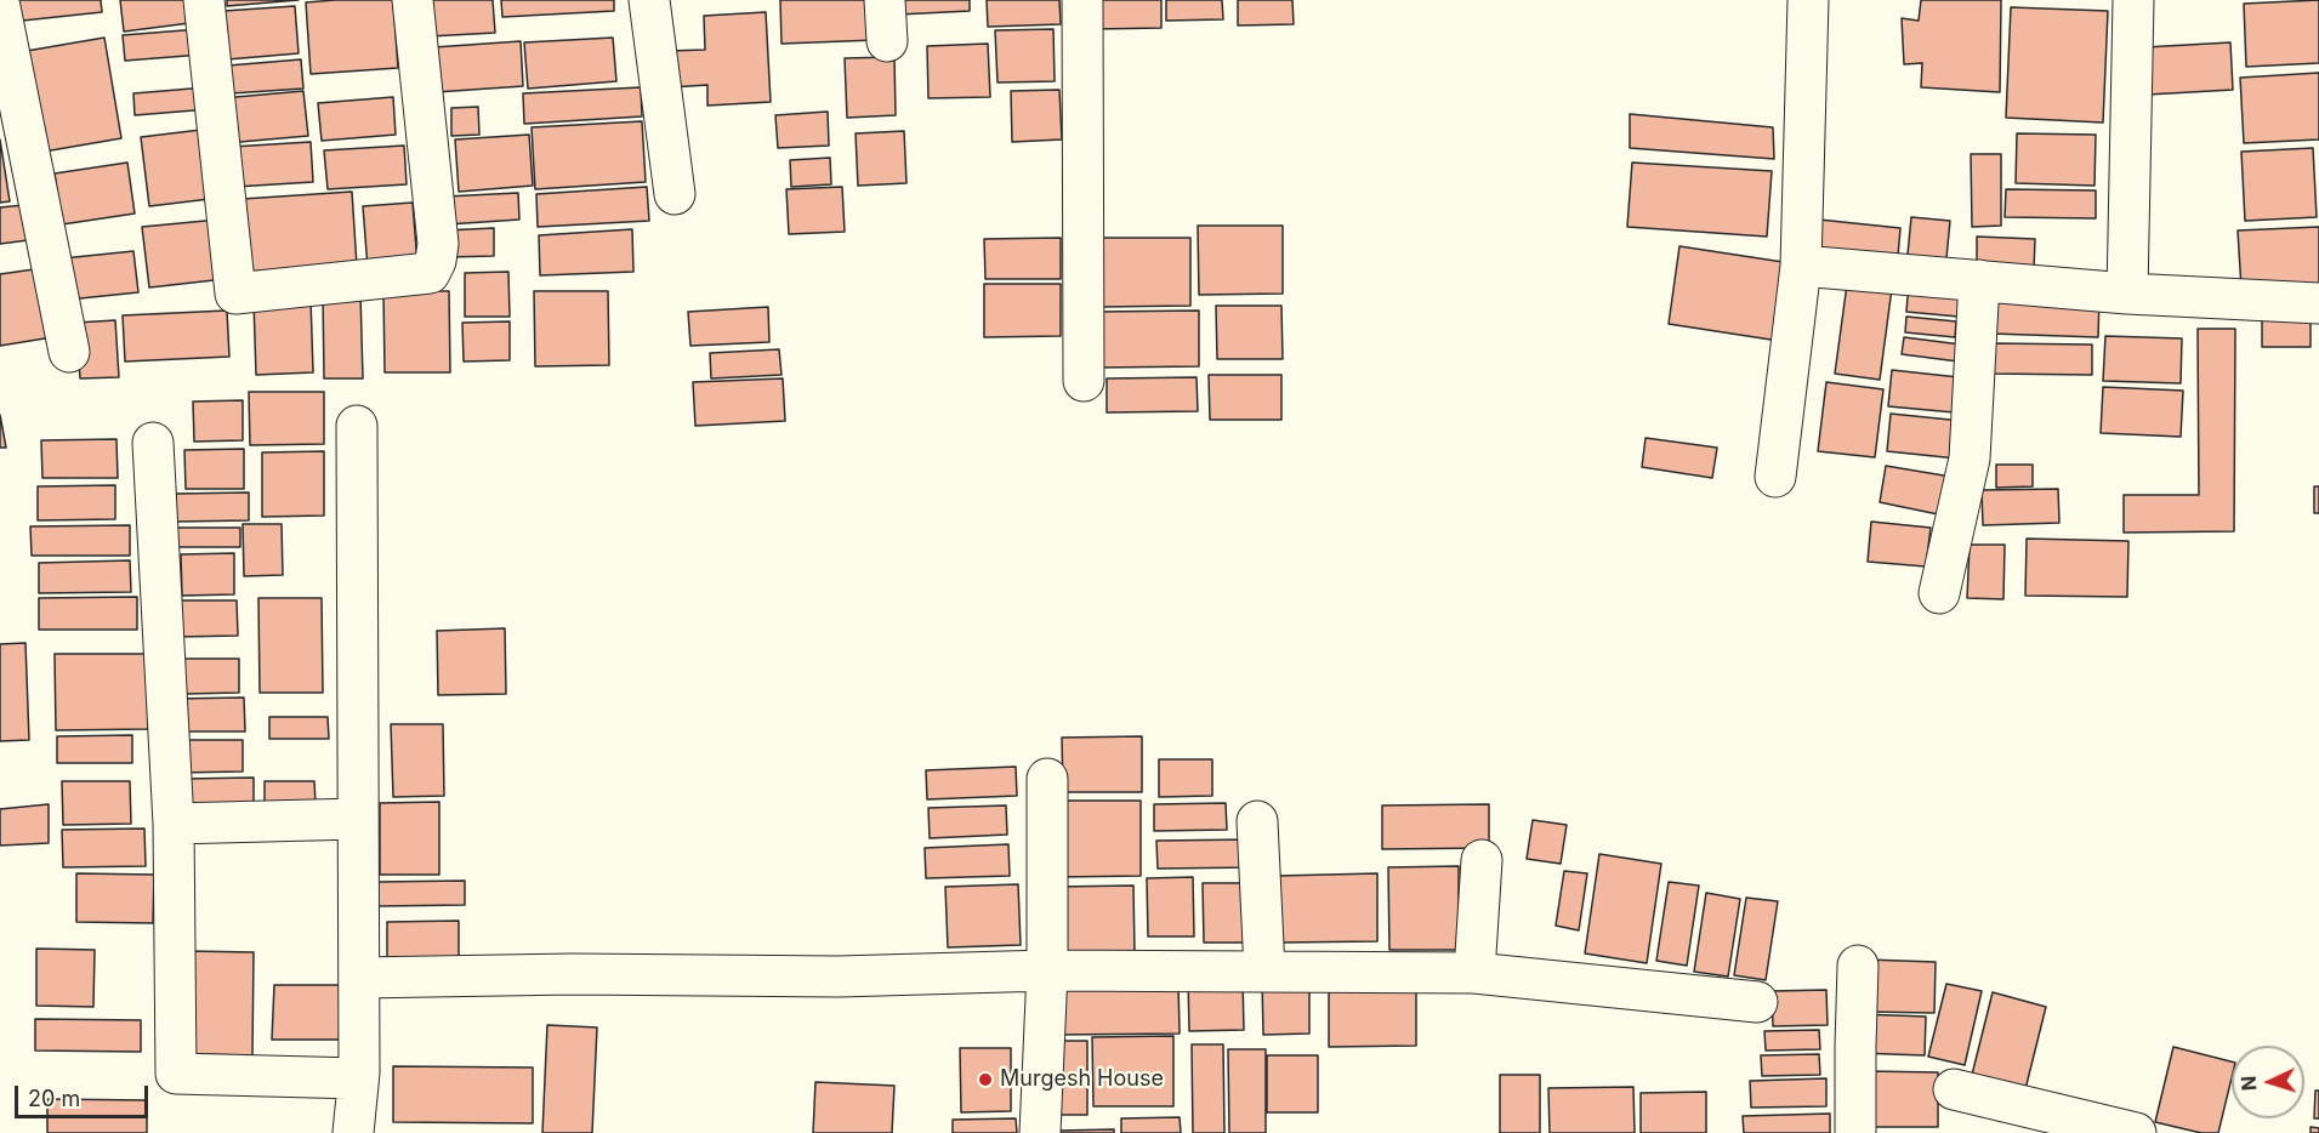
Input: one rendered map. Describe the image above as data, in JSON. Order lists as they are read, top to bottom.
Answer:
{
  "places": ["Murgesh House"],
  "scale_bar": "20 m",
  "north": "left"
}
